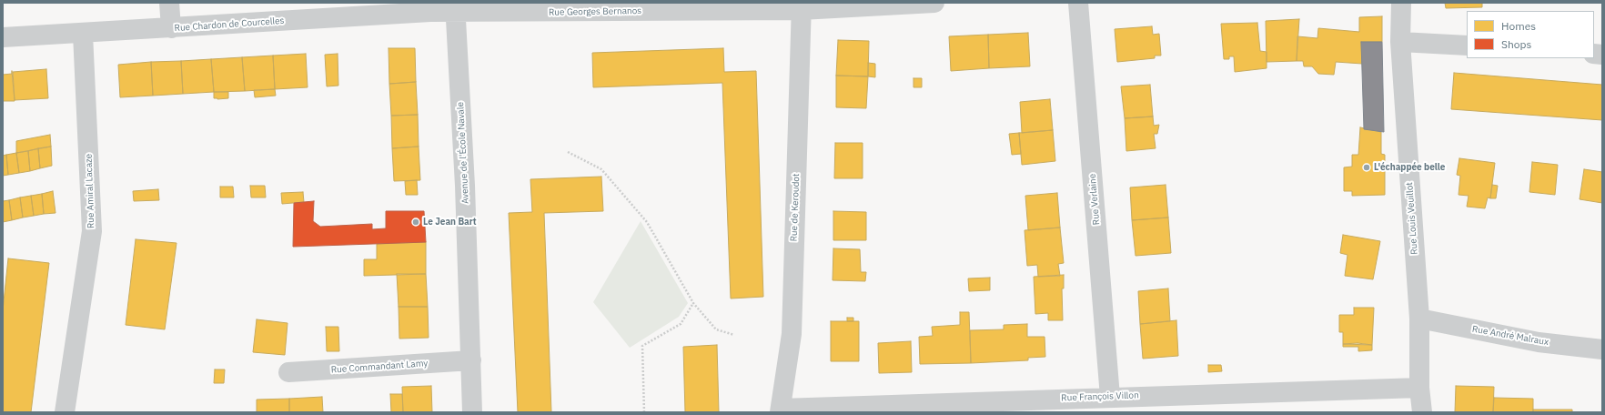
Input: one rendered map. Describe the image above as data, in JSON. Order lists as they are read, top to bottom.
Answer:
{
  "streets": {
    "street": [
      "Rue Georges Bernanos",
      "Rue Chardon de Courcelles",
      "Avenue de l'École Navale",
      "Rue Amiral Lacaze",
      "Rue Verlaine",
      "Rue de Keroudot",
      "Rue Louis Veuillot",
      "Rue André Malraux",
      "Rue Commandant Lamy",
      "Rue François Villon"
    ]
  },
  "crossings": [
    ["Rue Georges Bernanos", "Rue Chardon de Courcelles"],
    ["Rue Georges Bernanos", "Avenue de l'École Navale"],
    ["Rue Georges Bernanos", "Rue de Keroudot"],
    ["Rue Chardon de Courcelles", "Avenue de l'École Navale"],
    ["Rue Chardon de Courcelles", "Rue Amiral Lacaze"],
    ["Avenue de l'École Navale", "Rue Commandant Lamy"],
    ["Rue Verlaine", "Rue François Villon"],
    ["Rue de Keroudot", "Rue François Villon"],
    ["Rue Louis Veuillot", "Rue André Malraux"],
    ["Rue Louis Veuillot", "Rue François Villon"]
  ],
  "places": ["L'échappée belle", "Le Jean Bart"],
  "legend": ["Homes", "Shops"]
}
